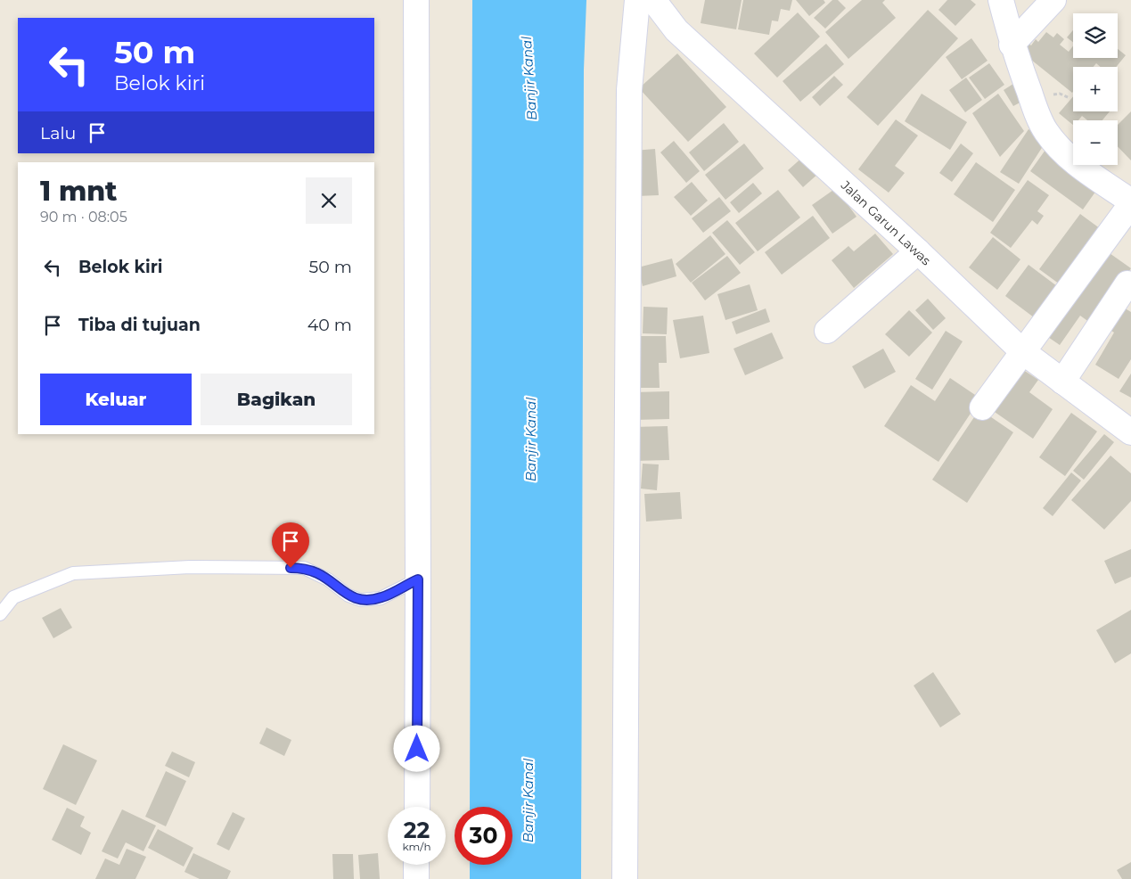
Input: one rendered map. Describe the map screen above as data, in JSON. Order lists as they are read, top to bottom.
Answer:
{
  "streets": {
    "street": ["Jalan Garun Lawas"]
  },
  "water": ["Banjir Kanal"],
  "page": {
    "map_buttons": ["+", "−"],
    "turn": ["50 m", "Belok kiri"],
    "then": "Lalu",
    "heading": ["1 mnt", "90 m · 08:05"],
    "list": [
      {
        "name": "Belok kiri",
        "value": "50 m"
      },
      {
        "name": "Tiba di tujuan",
        "value": "40 m"
      }
    ],
    "buttons": ["Keluar", "Bagikan"],
    "speed": "22 km/h",
    "limit": "30"
  }
}
